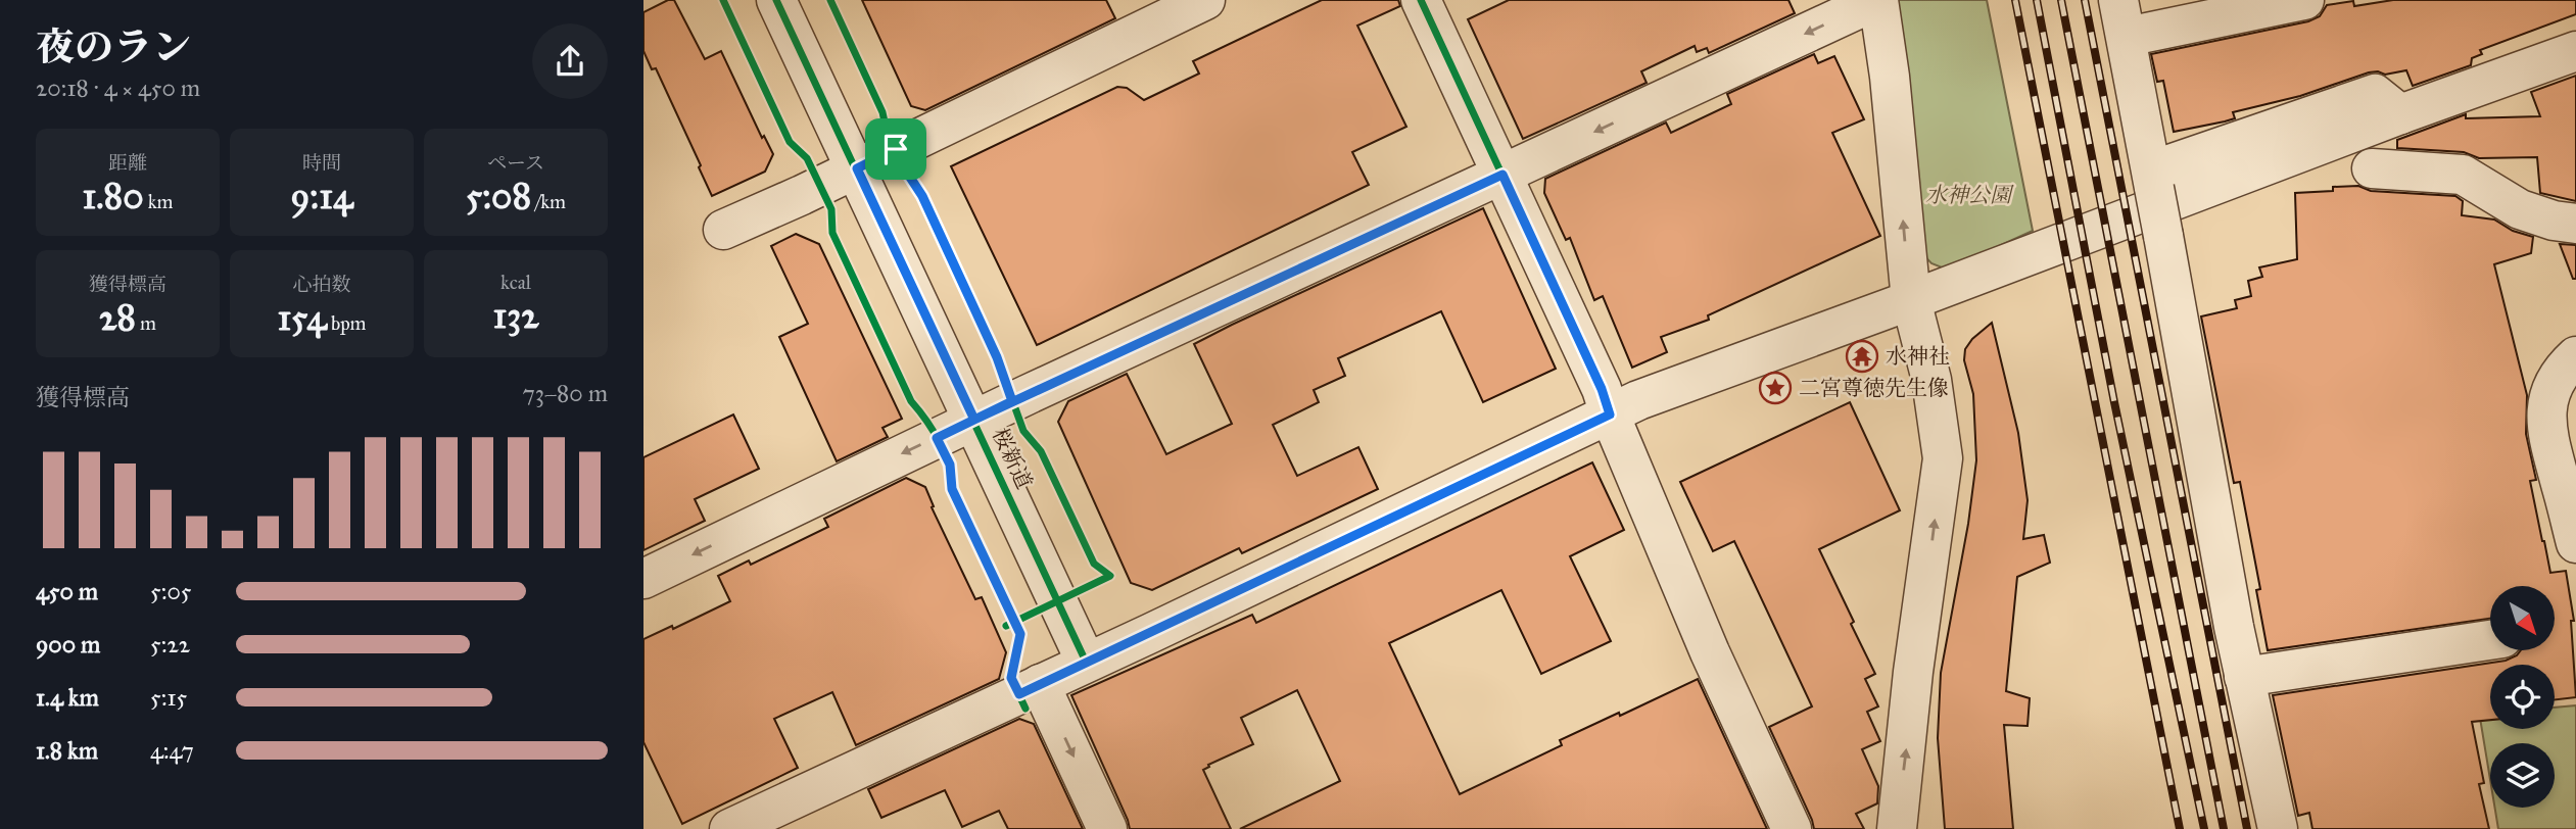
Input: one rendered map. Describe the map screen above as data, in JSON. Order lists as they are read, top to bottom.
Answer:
{
  "streets": {
    "street": ["桜新道"]
  },
  "parks": ["水神公園"],
  "places": {
    "temple": ["水神社"],
    "place": ["二宮尊徳先生像"]
  },
  "north": "bottom right",
  "page": {
    "heading": ["夜のラン", "20:18 · 4 × 450 m"],
    "stats": [
      ["距離", "1.80 km"],
      ["時間", "9:14"],
      ["ペース", "5:08 /km"],
      ["獲得標高", "28 m"],
      ["心拍数", "154 bpm"],
      ["kcal", "132"]
    ],
    "chart": ["獲得標高", "73–80 m"],
    "list": [
      {
        "name": "450 m",
        "note": "5:05"
      },
      {
        "name": "900 m",
        "note": "5:22"
      },
      {
        "name": "1.4 km",
        "note": "5:15"
      },
      {
        "name": "1.8 km",
        "note": "4:47"
      }
    ]
  }
}
